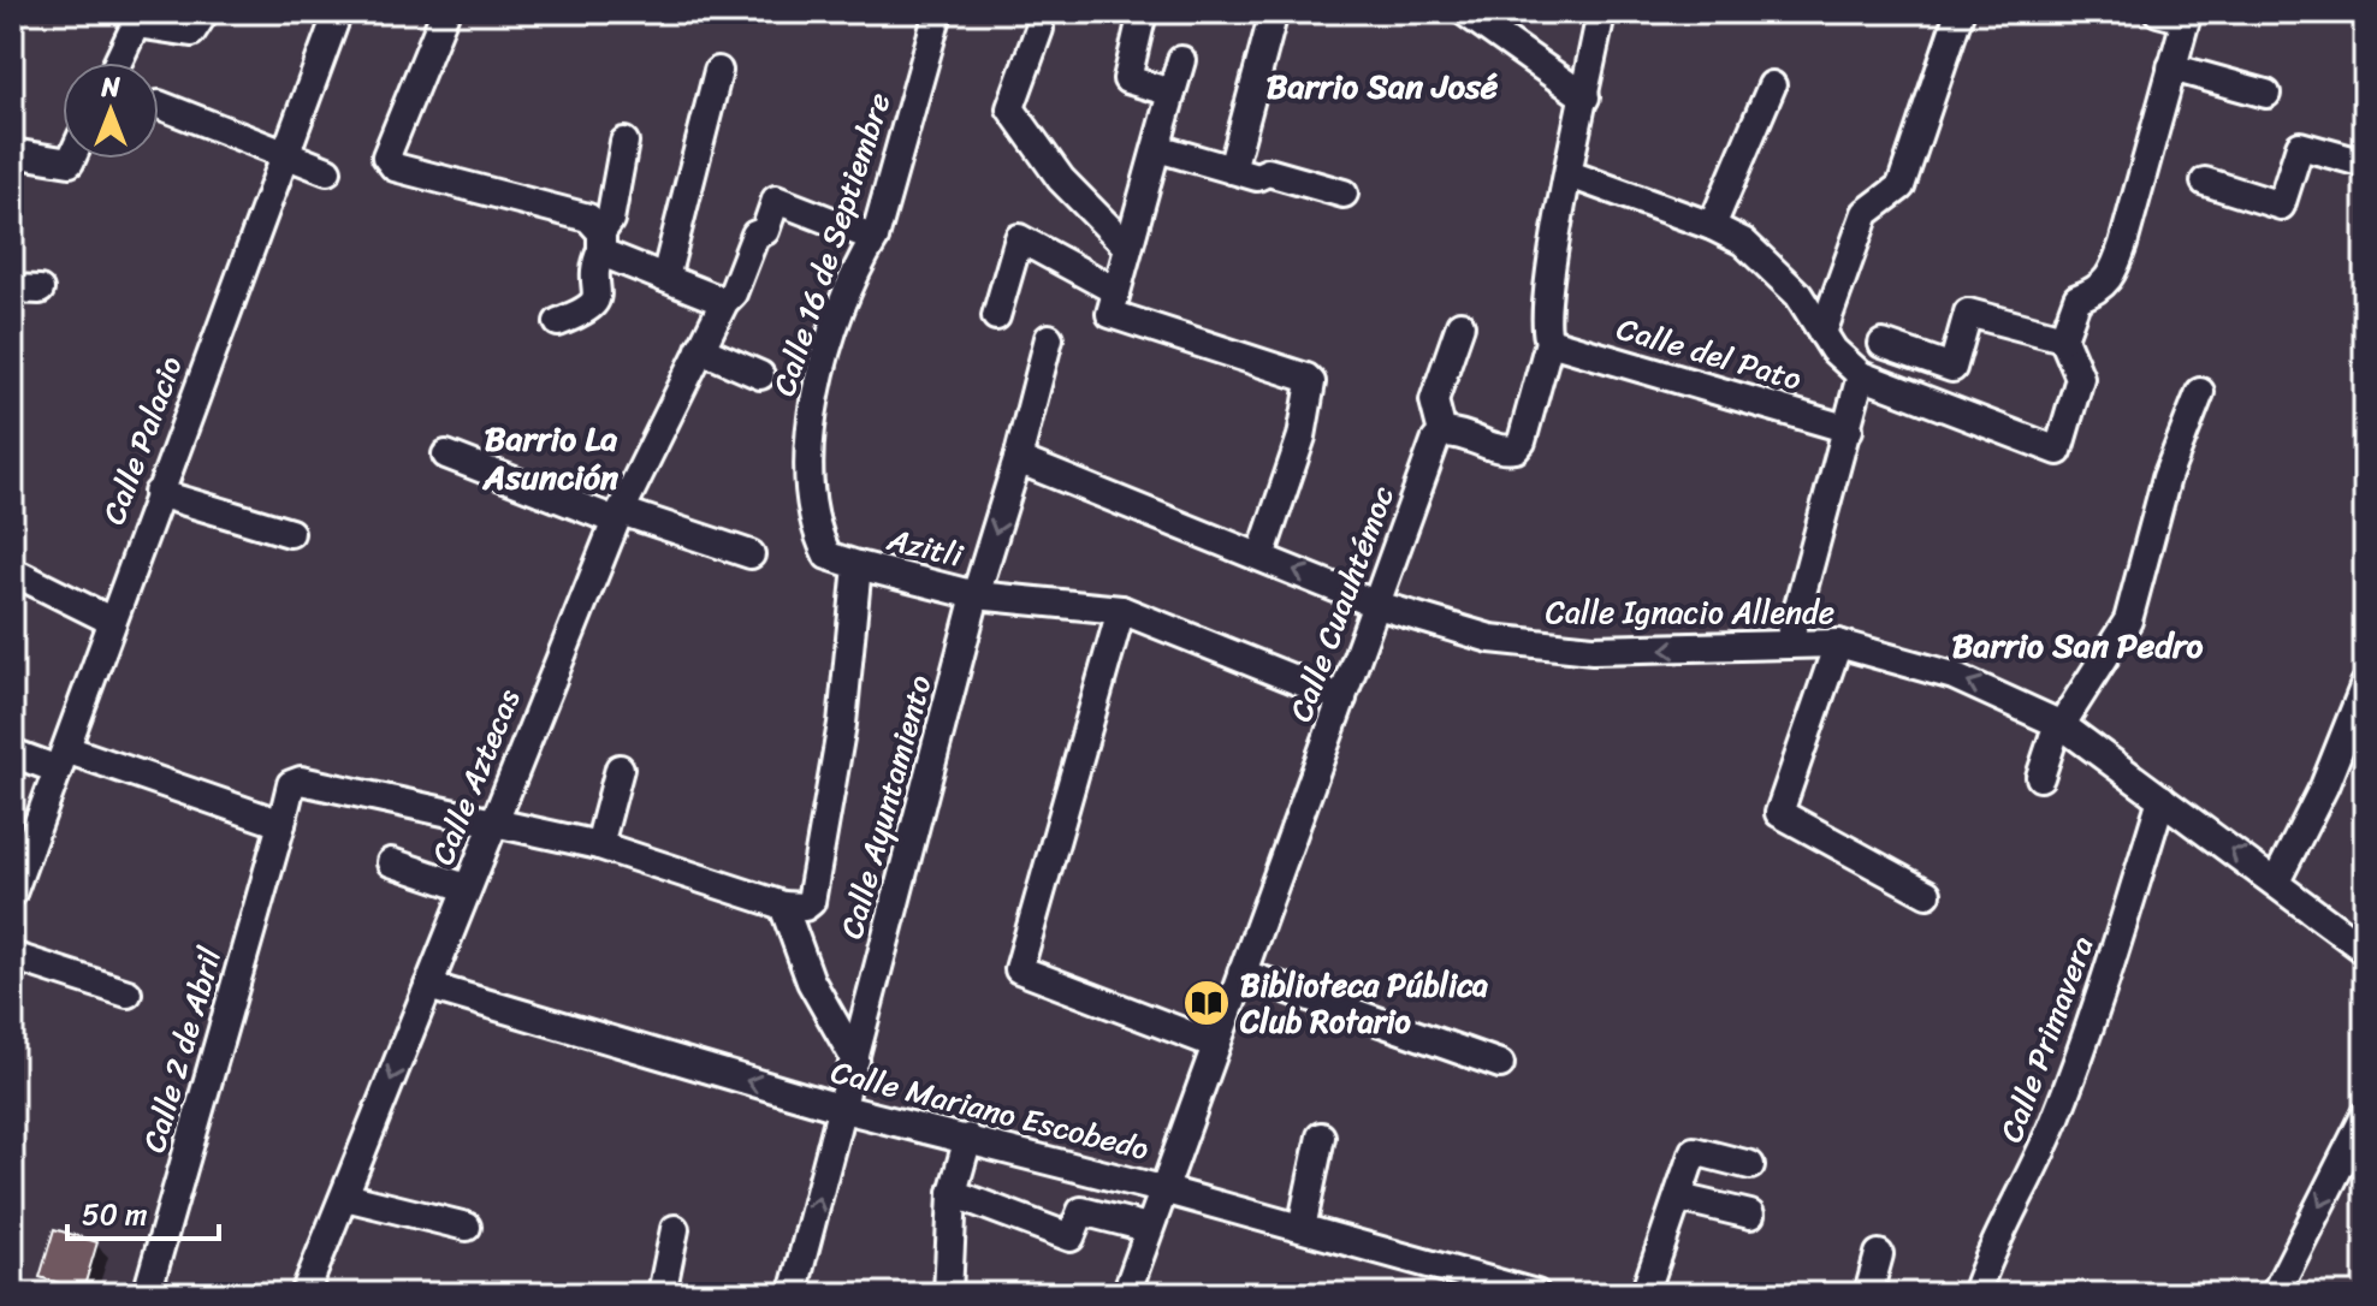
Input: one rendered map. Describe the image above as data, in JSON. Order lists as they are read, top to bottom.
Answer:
{
  "streets": {
    "street": [
      "Calle 16 de Septiembre",
      "Calle del Pato",
      "Calle Palacio",
      "Azitli",
      "Calle Cuauhtémoc",
      "Calle Ignacio Allende",
      "Calle Aztecas",
      "Calle Ayuntamiento",
      "Calle Primavera",
      "Calle 2 de Abril",
      "Calle Mariano Escobedo"
    ]
  },
  "crossings": [
    ["Calle 16 de Septiembre", "Azitli"],
    ["Calle 16 de Septiembre", "Calle Aztecas"],
    ["Azitli", "Calle Cuauhtémoc"],
    ["Azitli", "Calle Ayuntamiento"],
    ["Calle Cuauhtémoc", "Calle Ignacio Allende"],
    ["Calle Cuauhtémoc", "Calle Mariano Escobedo"],
    ["Calle Ignacio Allende", "Calle Ayuntamiento"],
    ["Calle Ignacio Allende", "Calle Primavera"],
    ["Calle Aztecas", "Calle Mariano Escobedo"],
    ["Calle Ayuntamiento", "Calle Mariano Escobedo"]
  ],
  "one_way": ["Calle Ignacio Allende"],
  "districts": ["Barrio San José", "Barrio La Asunción", "Barrio San Pedro"],
  "places": {
    "library": ["Biblioteca Pública Club Rotario"]
  },
  "scale_bar": "50 m",
  "north": "top"
}
